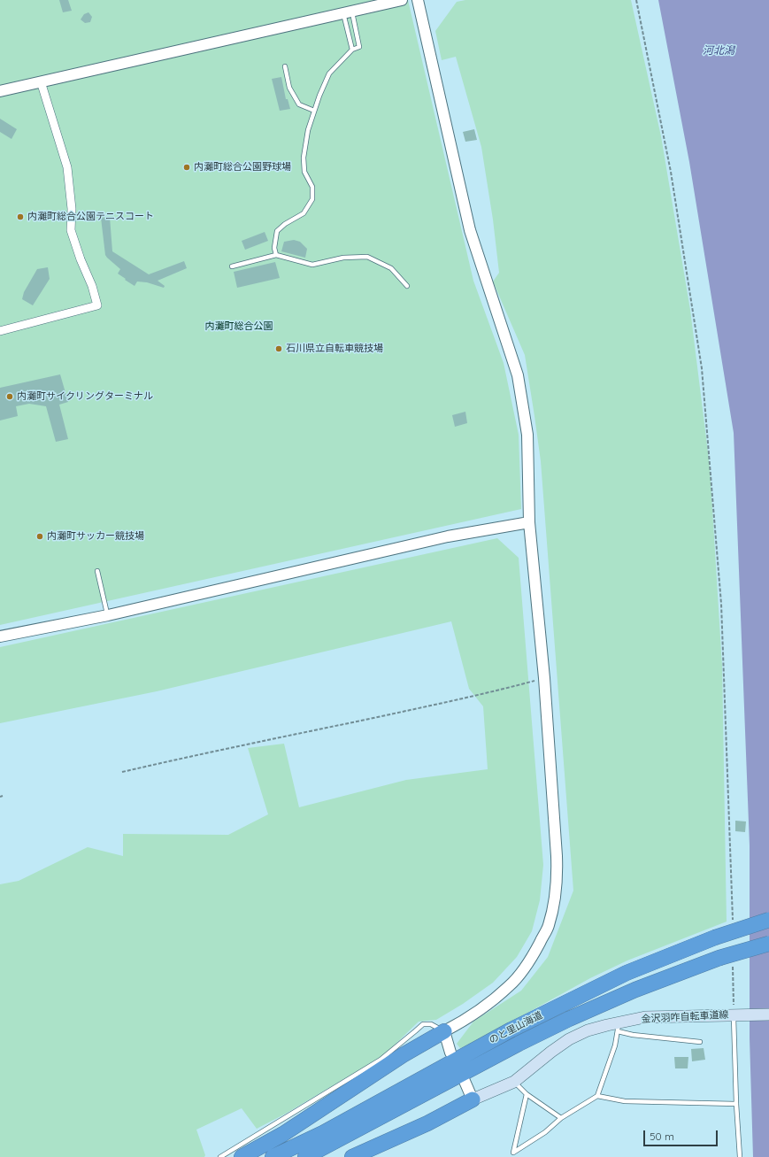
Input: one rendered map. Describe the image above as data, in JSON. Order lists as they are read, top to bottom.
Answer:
{
  "streets": {
    "highway": ["のと里山海道"],
    "main road": ["金沢羽咋自転車道線"]
  },
  "water": ["河北潟"],
  "parks": ["内灘町総合公園"],
  "places": [
    "内灘町総合公園野球場",
    "内灘町総合公園テニスコート",
    "石川県立自転車競技場",
    "内灘町サイクリングターミナル",
    "内灘町サッカー競技場"
  ],
  "scale_bar": "50 m"
}
